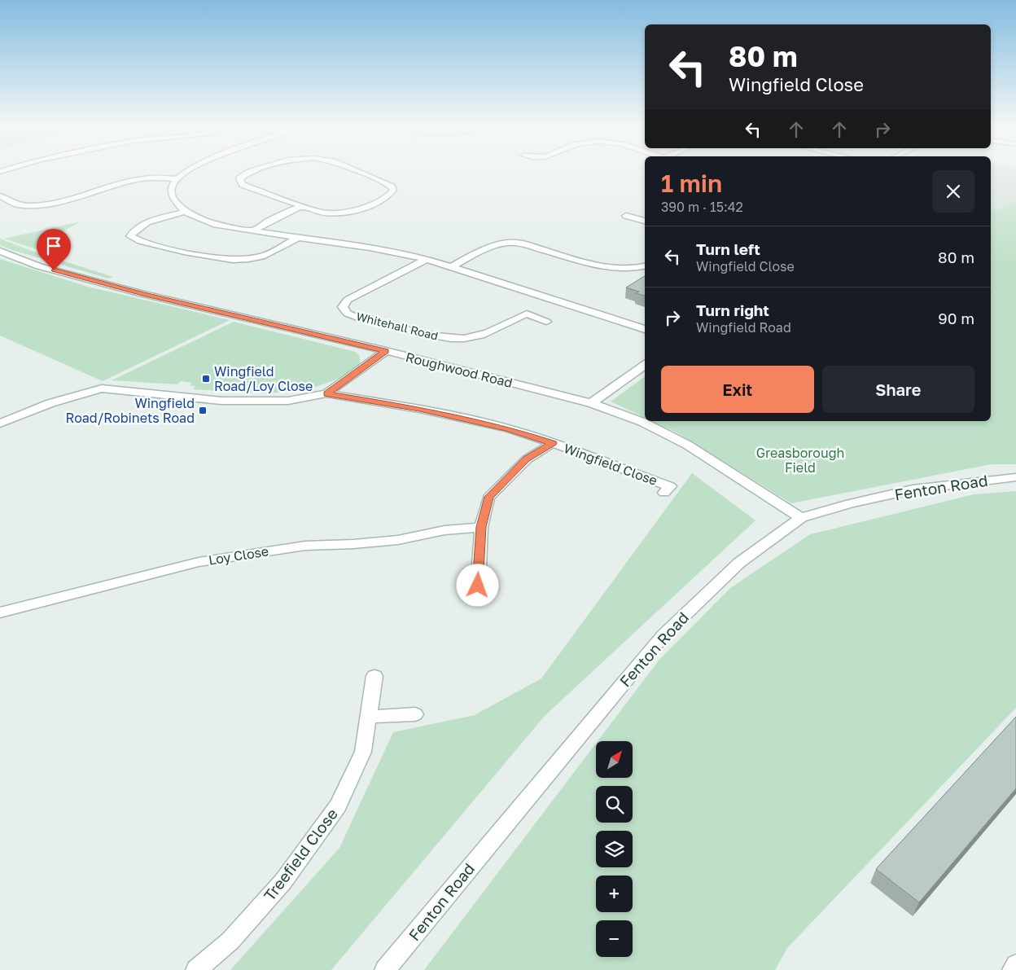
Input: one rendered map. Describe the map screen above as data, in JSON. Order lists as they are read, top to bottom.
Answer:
{
  "streets": {
    "street": [
      "Whitehall Road",
      "Roughwood Road",
      "Wingfield Close",
      "Fenton Road",
      "Loy Close",
      "Treefield Close"
    ]
  },
  "crossings": [
    ["Roughwood Road", "Fenton Road"]
  ],
  "parks": ["Greasborough Field"],
  "places": {
    "transit": ["Wingfield Road/Loy Close", "Wingfield Road/Robinets Road"]
  },
  "north": "top right",
  "page": {
    "turn": ["80 m", "Wingfield Close"],
    "heading": ["1 min", "390 m · 15:42"],
    "list": [
      {
        "name": "Turn left",
        "note": "Wingfield Close",
        "value": "80 m"
      },
      {
        "name": "Turn right",
        "note": "Wingfield Road",
        "value": "90 m"
      }
    ],
    "buttons": ["Exit", "Share"],
    "map_buttons": ["+", "−"]
  }
}
